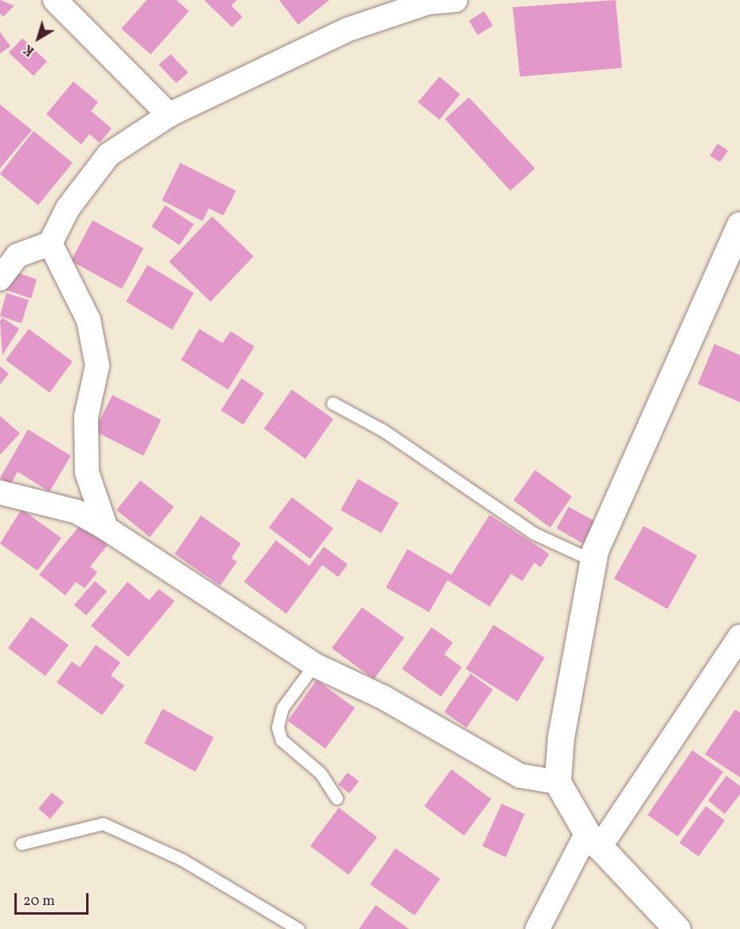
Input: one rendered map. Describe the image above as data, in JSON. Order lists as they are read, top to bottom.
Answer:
{
  "scale_bar": "20 m",
  "north": "bottom left"
}
